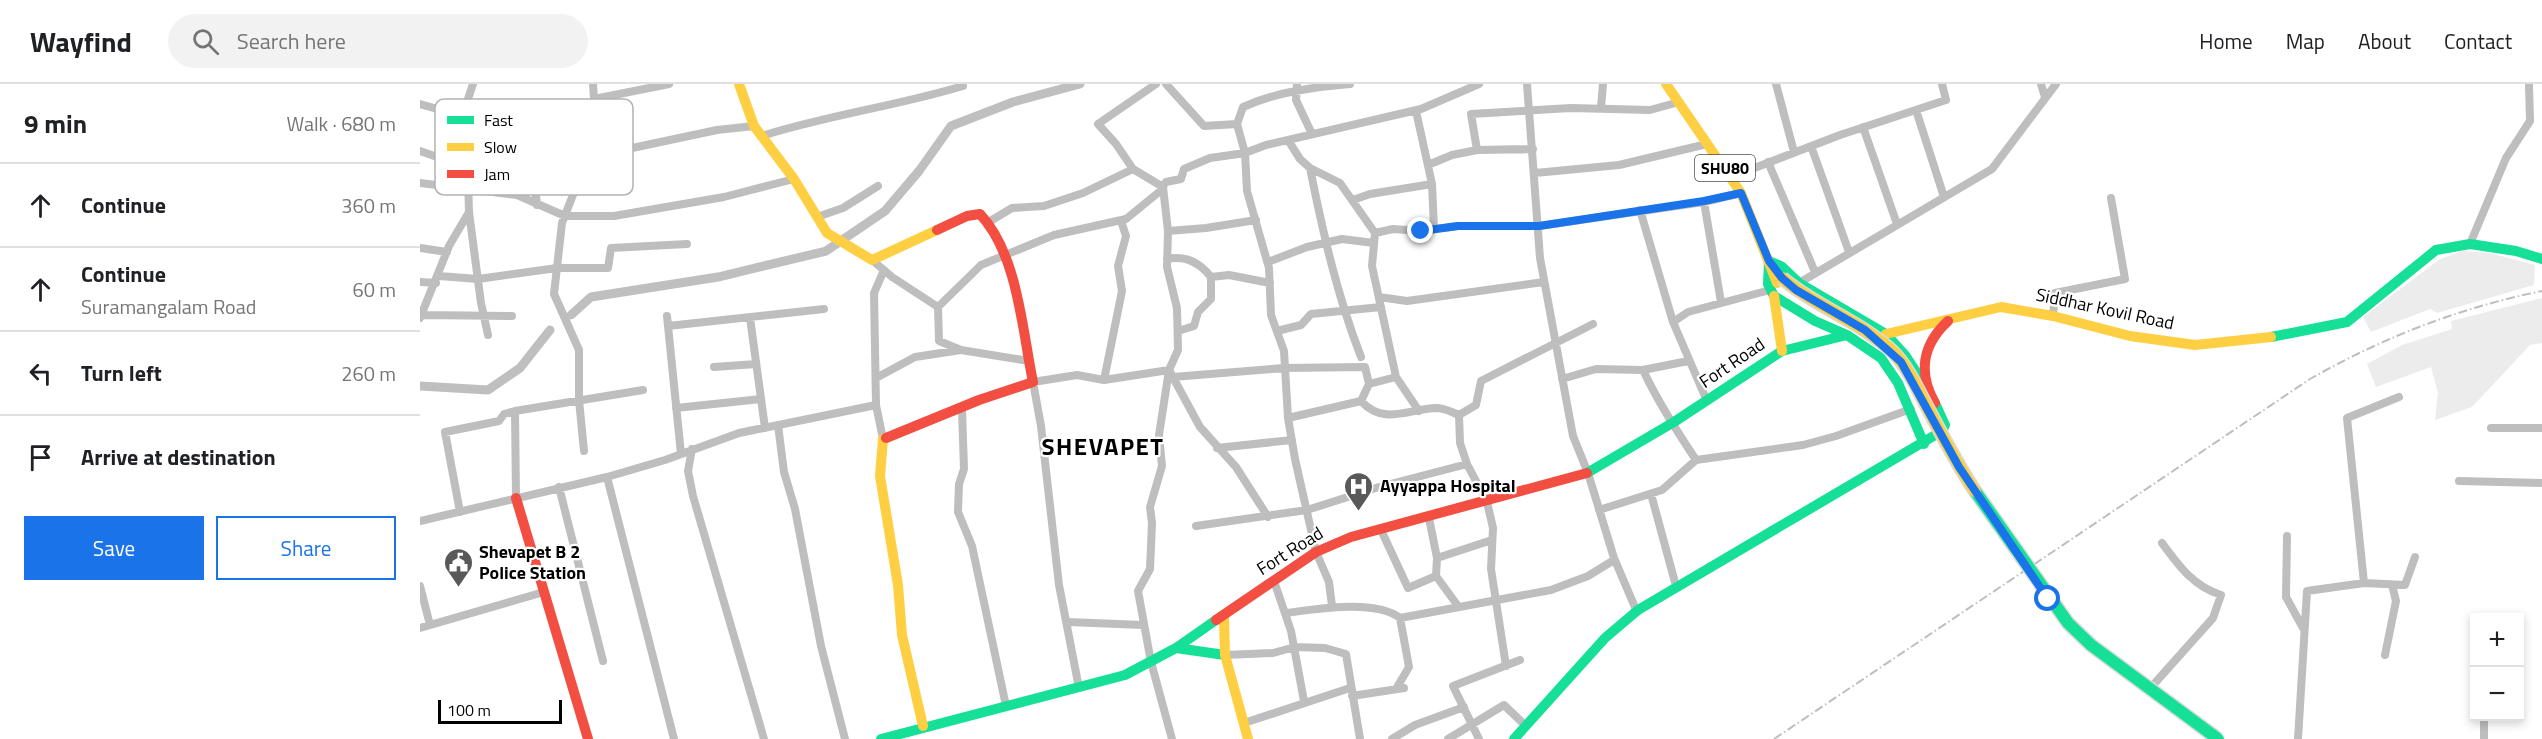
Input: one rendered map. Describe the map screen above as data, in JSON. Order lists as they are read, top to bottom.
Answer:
{
  "streets": {
    "main road": ["SHU80", "Siddhar Kovil Road", "Fort Road"]
  },
  "districts": ["SHEVAPET"],
  "places": {
    "hospital": ["Ayyappa Hospital"],
    "public building": ["Shevapet B 2 Police Station"]
  },
  "legend": ["Fast", "Slow", "Jam"],
  "scale_bar": "100 m",
  "page": {
    "header": "Wayfind",
    "search": "Search here",
    "nav": [
      "Home",
      "Map",
      "About",
      "Contact"
    ],
    "heading": ["9 min", "Walk · 680 m"],
    "list": [
      ["Continue", "360 m"],
      ["Continue", "Suramangalam Road", "60 m"],
      ["Turn left", "260 m"],
      "Arrive at destination"
    ],
    "buttons": ["Save", "Share"],
    "map_buttons": ["+", "−"],
    "scale": "100 m"
  }
}
